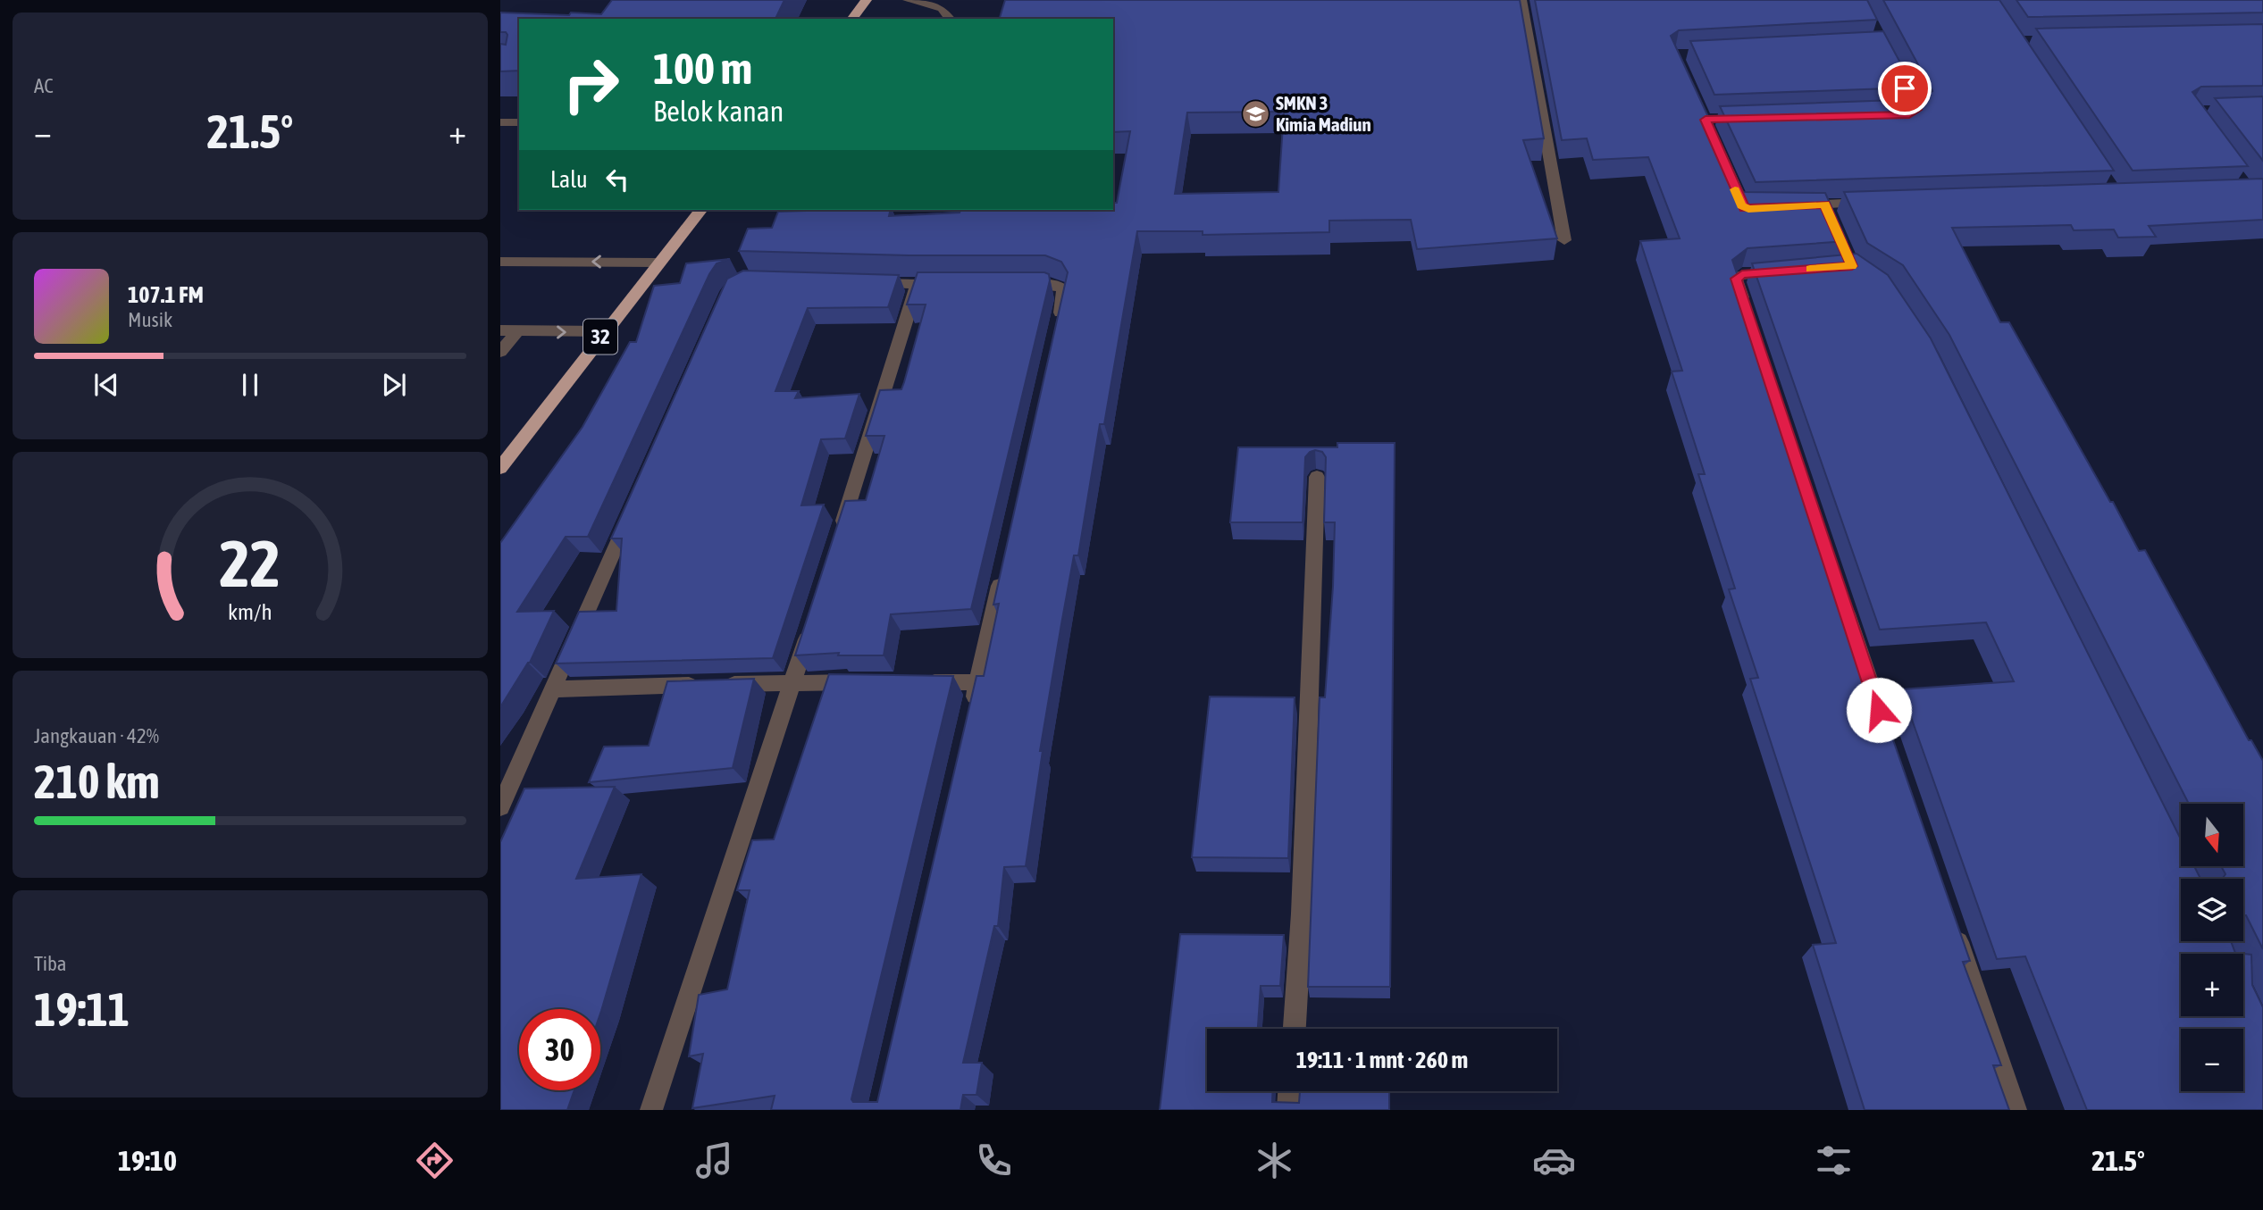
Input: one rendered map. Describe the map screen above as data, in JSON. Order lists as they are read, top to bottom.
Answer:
{
  "streets": {
    "highway": ["32"]
  },
  "places": {
    "school or university": ["SMKN 3 Kimia Madiun"]
  },
  "north": "bottom",
  "page": {
    "tile": [
      "AC",
      ["Jangkauan · 42%", "210 km"],
      ["Tiba", "19:11"]
    ],
    "turn": ["100 m", "Belok kanan"],
    "heat": ["−", "21.5°", "+"],
    "then": "Lalu",
    "song": ["107.1 FM", "Musik"],
    "map_buttons": ["+", "−"],
    "limit": "30",
    "trip": "19:11 · 1 mnt · 260 m",
    "tabs": ["19:10", "21.5°"],
    "gauge": ["22", "km/h"]
  }
}
